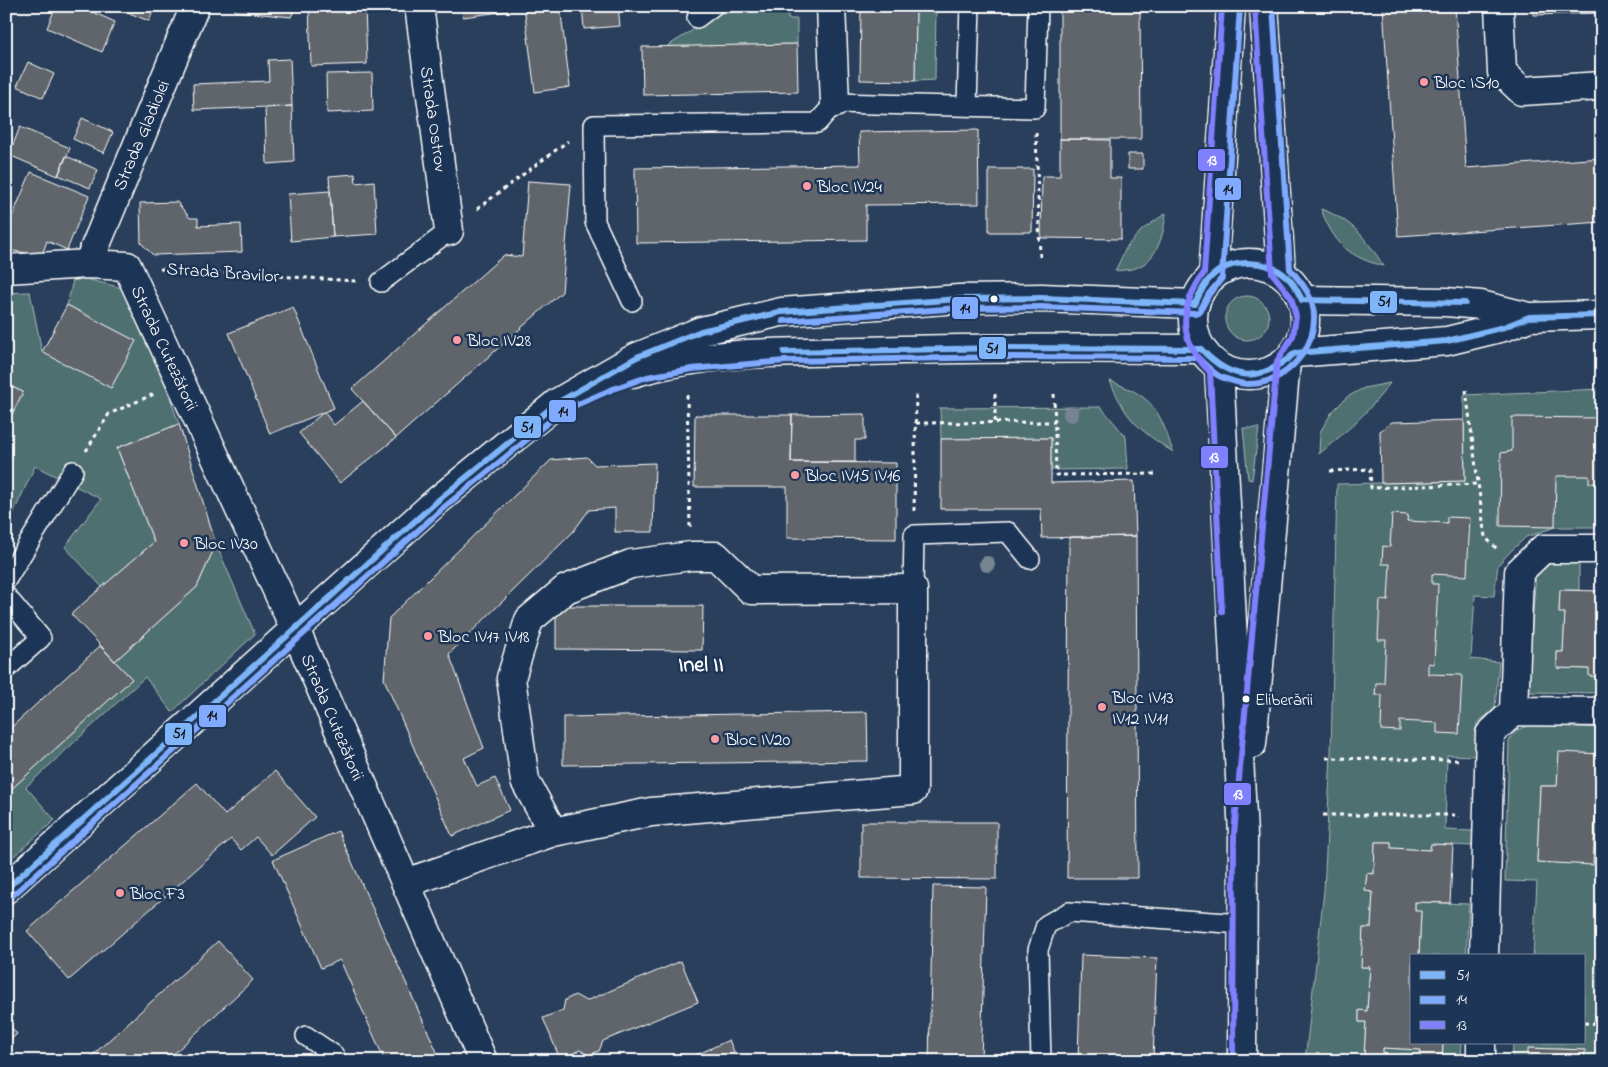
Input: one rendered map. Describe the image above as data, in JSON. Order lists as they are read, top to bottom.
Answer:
{
  "streets": {
    "street": ["Strada Ostrov", "Strada Gladiolei", "Strada Cutezătorii"],
    "path": ["Strada Bravilor"]
  },
  "crossings": [
    ["Strada Bravilor", "Strada Cutezătorii"]
  ],
  "districts": ["Inel II"],
  "places": [
    "Bloc IS10",
    "Bloc IV24",
    "Bloc IV28",
    "Bloc IV15 IV16",
    "Bloc IV30",
    "Bloc IV17 IV18",
    "Eliberării",
    "Bloc IV13 IV12 IV11",
    "Bloc IV20",
    "Bloc F3"
  ],
  "lines": ["transit line 14", "transit line 13", "transit line 51"],
  "legend": ["51", "14", "13"]
}
